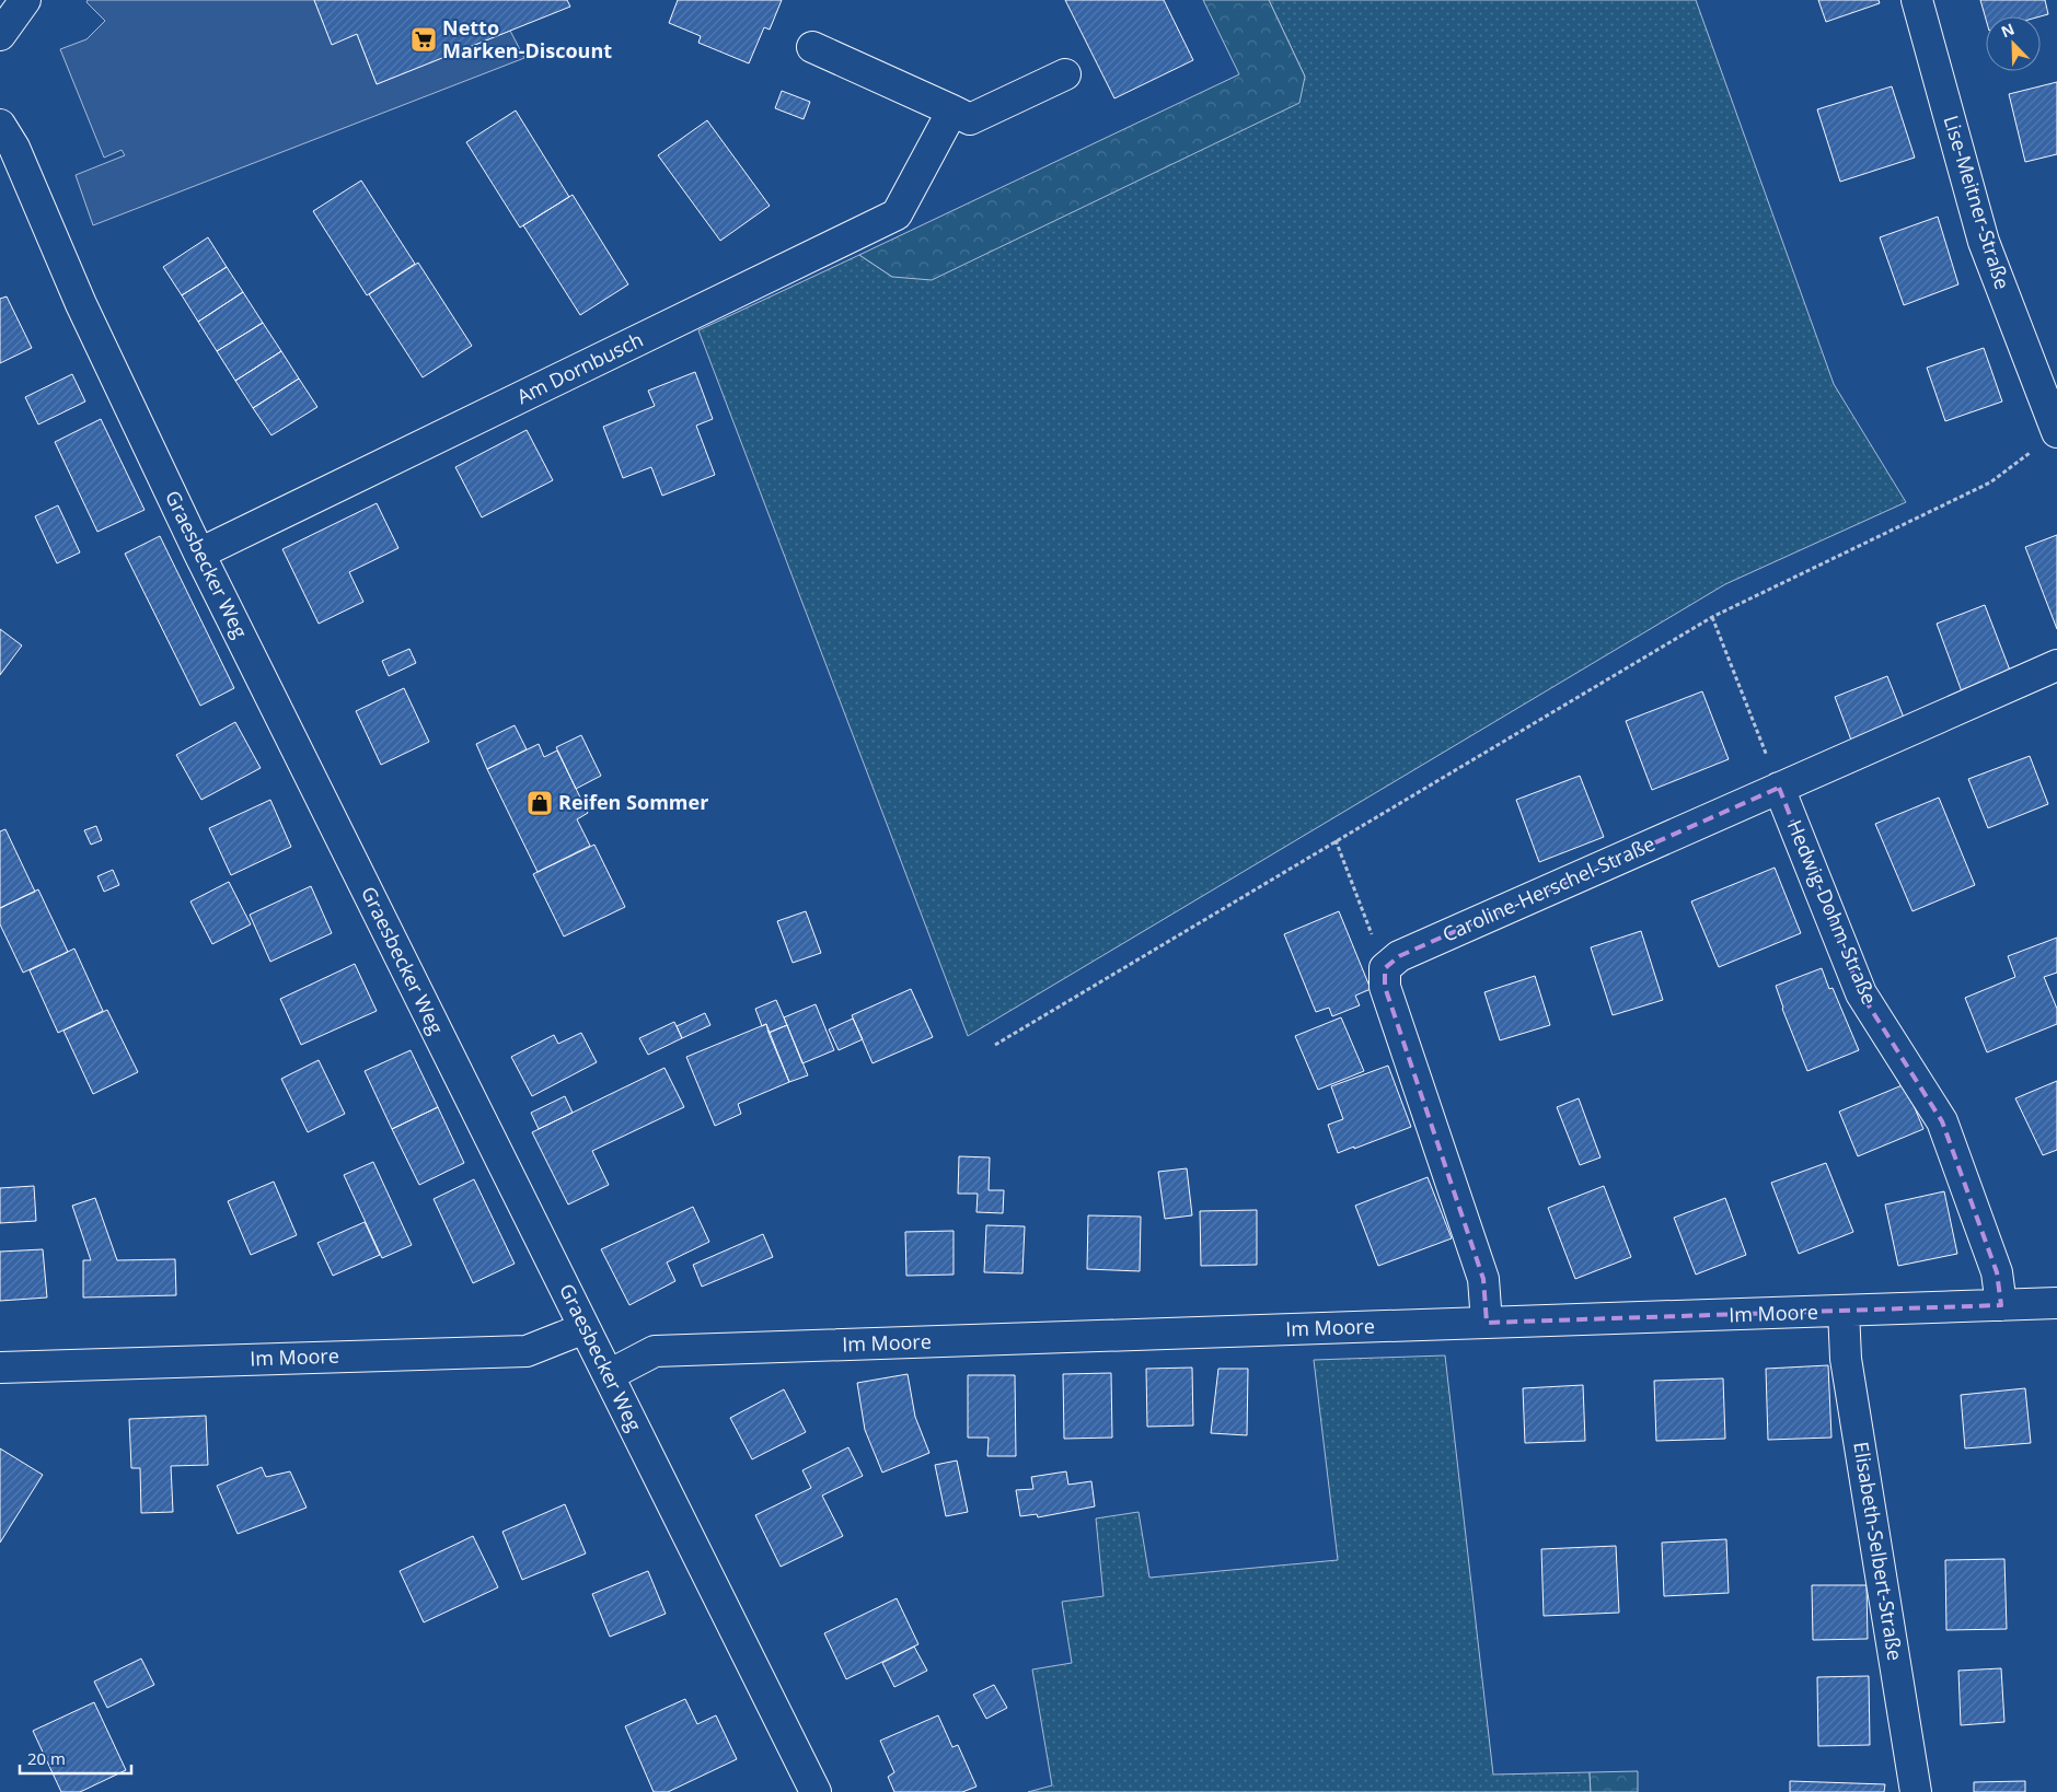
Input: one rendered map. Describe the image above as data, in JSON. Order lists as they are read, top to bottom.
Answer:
{
  "streets": {
    "street": [
      "Lise-Meitner-Straße",
      "Am Dornbusch",
      "Graesbecker Weg",
      "Caroline-Herschel-Straße",
      "Hedwig-Dohm-Straße",
      "Im Moore",
      "Elisabeth-Selbert-Straße"
    ]
  },
  "crossings": [
    ["Am Dornbusch", "Graesbecker Weg"],
    ["Graesbecker Weg", "Im Moore"],
    ["Caroline-Herschel-Straße", "Hedwig-Dohm-Straße"],
    ["Hedwig-Dohm-Straße", "Im Moore"],
    ["Im Moore", "Elisabeth-Selbert-Straße"]
  ],
  "places": {
    "supermarket": ["Netto Marken-Discount"],
    "shop": ["Reifen Sommer"]
  },
  "scale_bar": "20 m",
  "north": "top left"
}
